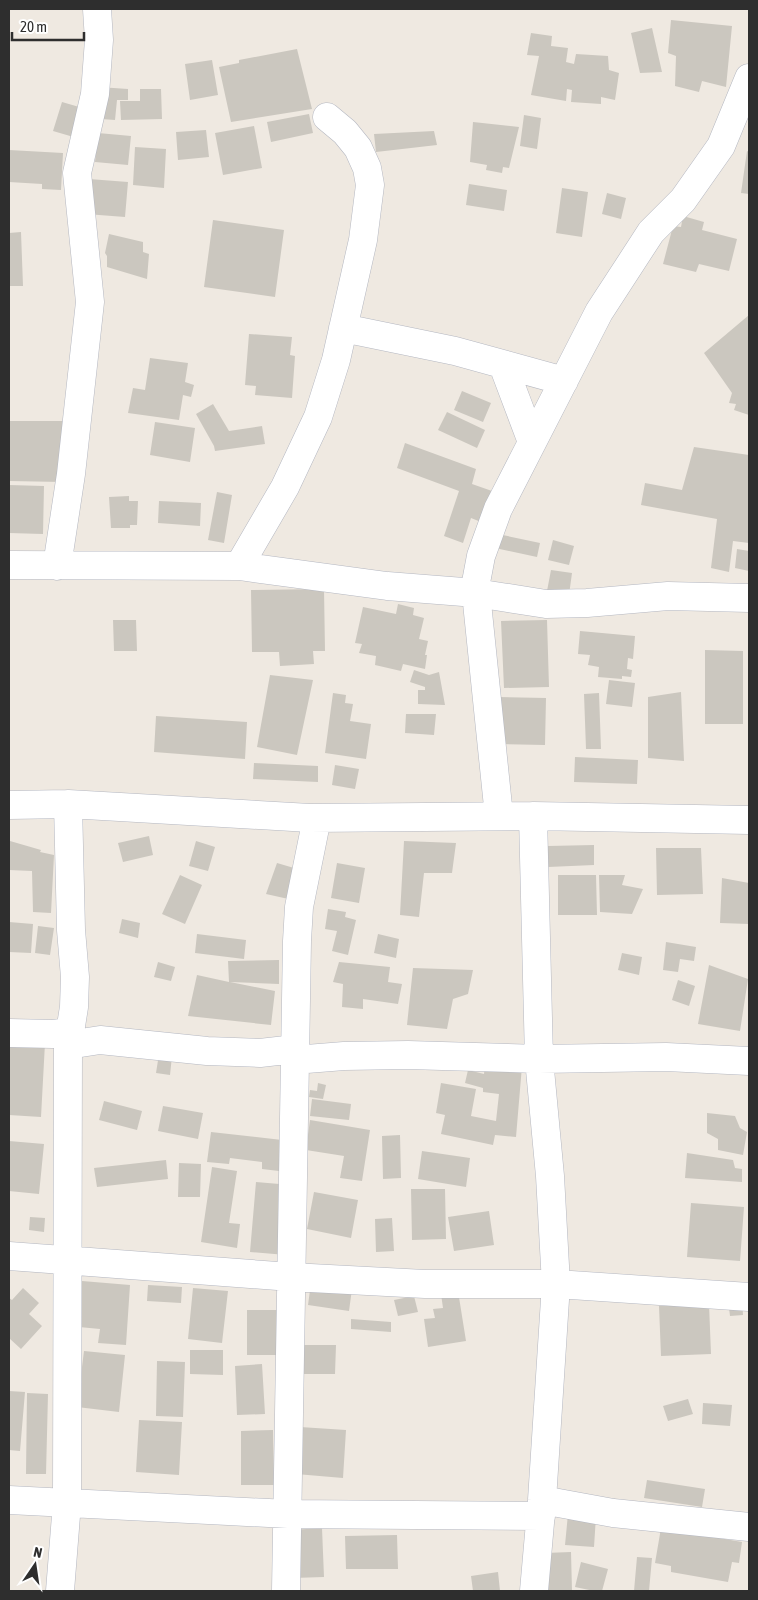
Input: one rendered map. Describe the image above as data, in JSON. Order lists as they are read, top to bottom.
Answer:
{
  "scale_bar": "20 m",
  "north": "top"
}
